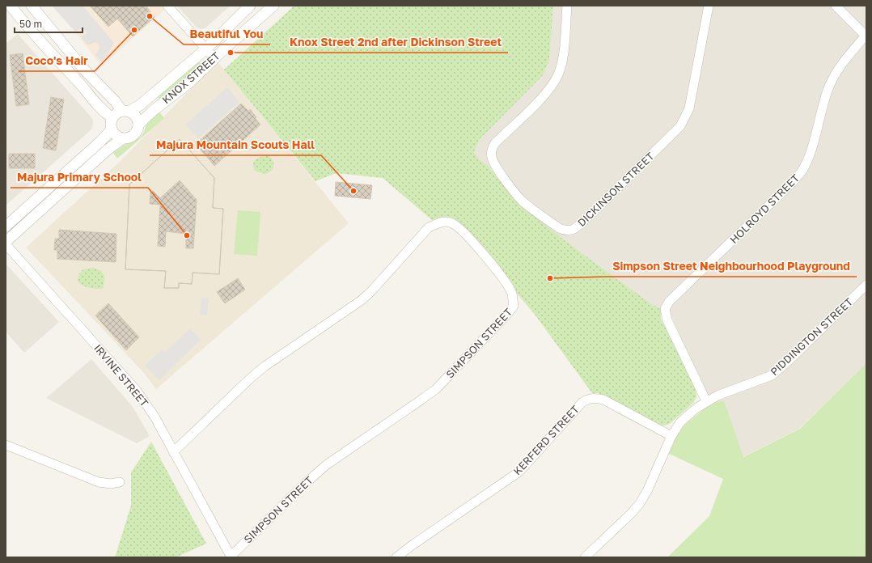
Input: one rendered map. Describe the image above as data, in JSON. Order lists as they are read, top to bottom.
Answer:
{
  "streets": {
    "street": [
      "KNOX STREET",
      "DICKINSON STREET",
      "HOLROYD STREET",
      "PIDDINGTON STREET",
      "SIMPSON STREET",
      "IRVINE STREET",
      "KERFERD STREET"
    ]
  },
  "crossings": [
    ["HOLROYD STREET", "PIDDINGTON STREET"],
    ["PIDDINGTON STREET", "KERFERD STREET"],
    ["SIMPSON STREET", "IRVINE STREET"]
  ],
  "places": [
    "Beautiful You",
    "Coco's Hair",
    "Knox Street 2nd after Dickinson Street",
    "Majura Mountain Scouts Hall",
    "Majura Primary School",
    "Simpson Street Neighbourhood Playground"
  ],
  "scale_bar": "50 m"
}
